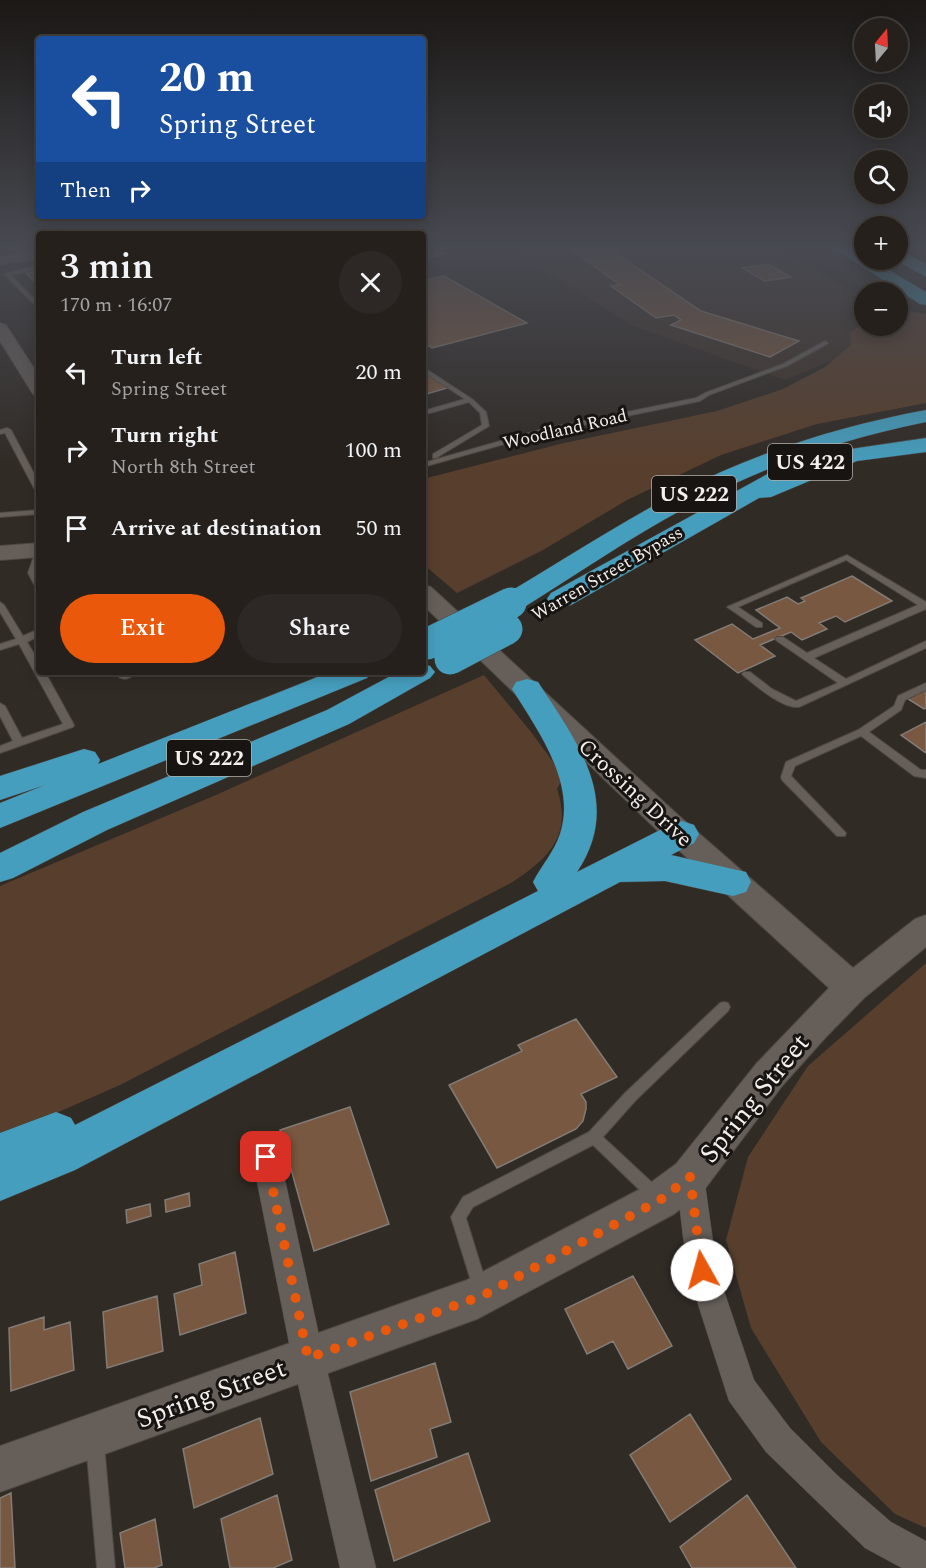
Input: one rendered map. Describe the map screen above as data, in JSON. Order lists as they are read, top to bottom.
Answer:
{
  "streets": {
    "highway": ["US 422", "US 222", "Warren Street Bypass"],
    "street": ["Crossing Drive", "Spring Street"],
    "lane": ["Woodland Road"]
  },
  "crossings": [
    ["US 222", "Warren Street Bypass"],
    ["Crossing Drive", "Spring Street"]
  ],
  "north": "top",
  "page": {
    "map_buttons": ["+", "−"],
    "turn": ["20 m", "Spring Street"],
    "then": "Then",
    "heading": ["3 min", "170 m · 16:07"],
    "list": [
      {
        "name": "Turn left",
        "note": "Spring Street",
        "value": "20 m"
      },
      {
        "name": "Turn right",
        "note": "North 8th Street",
        "value": "100 m"
      },
      {
        "name": "Arrive at destination",
        "value": "50 m"
      }
    ],
    "buttons": ["Exit", "Share"]
  }
}
